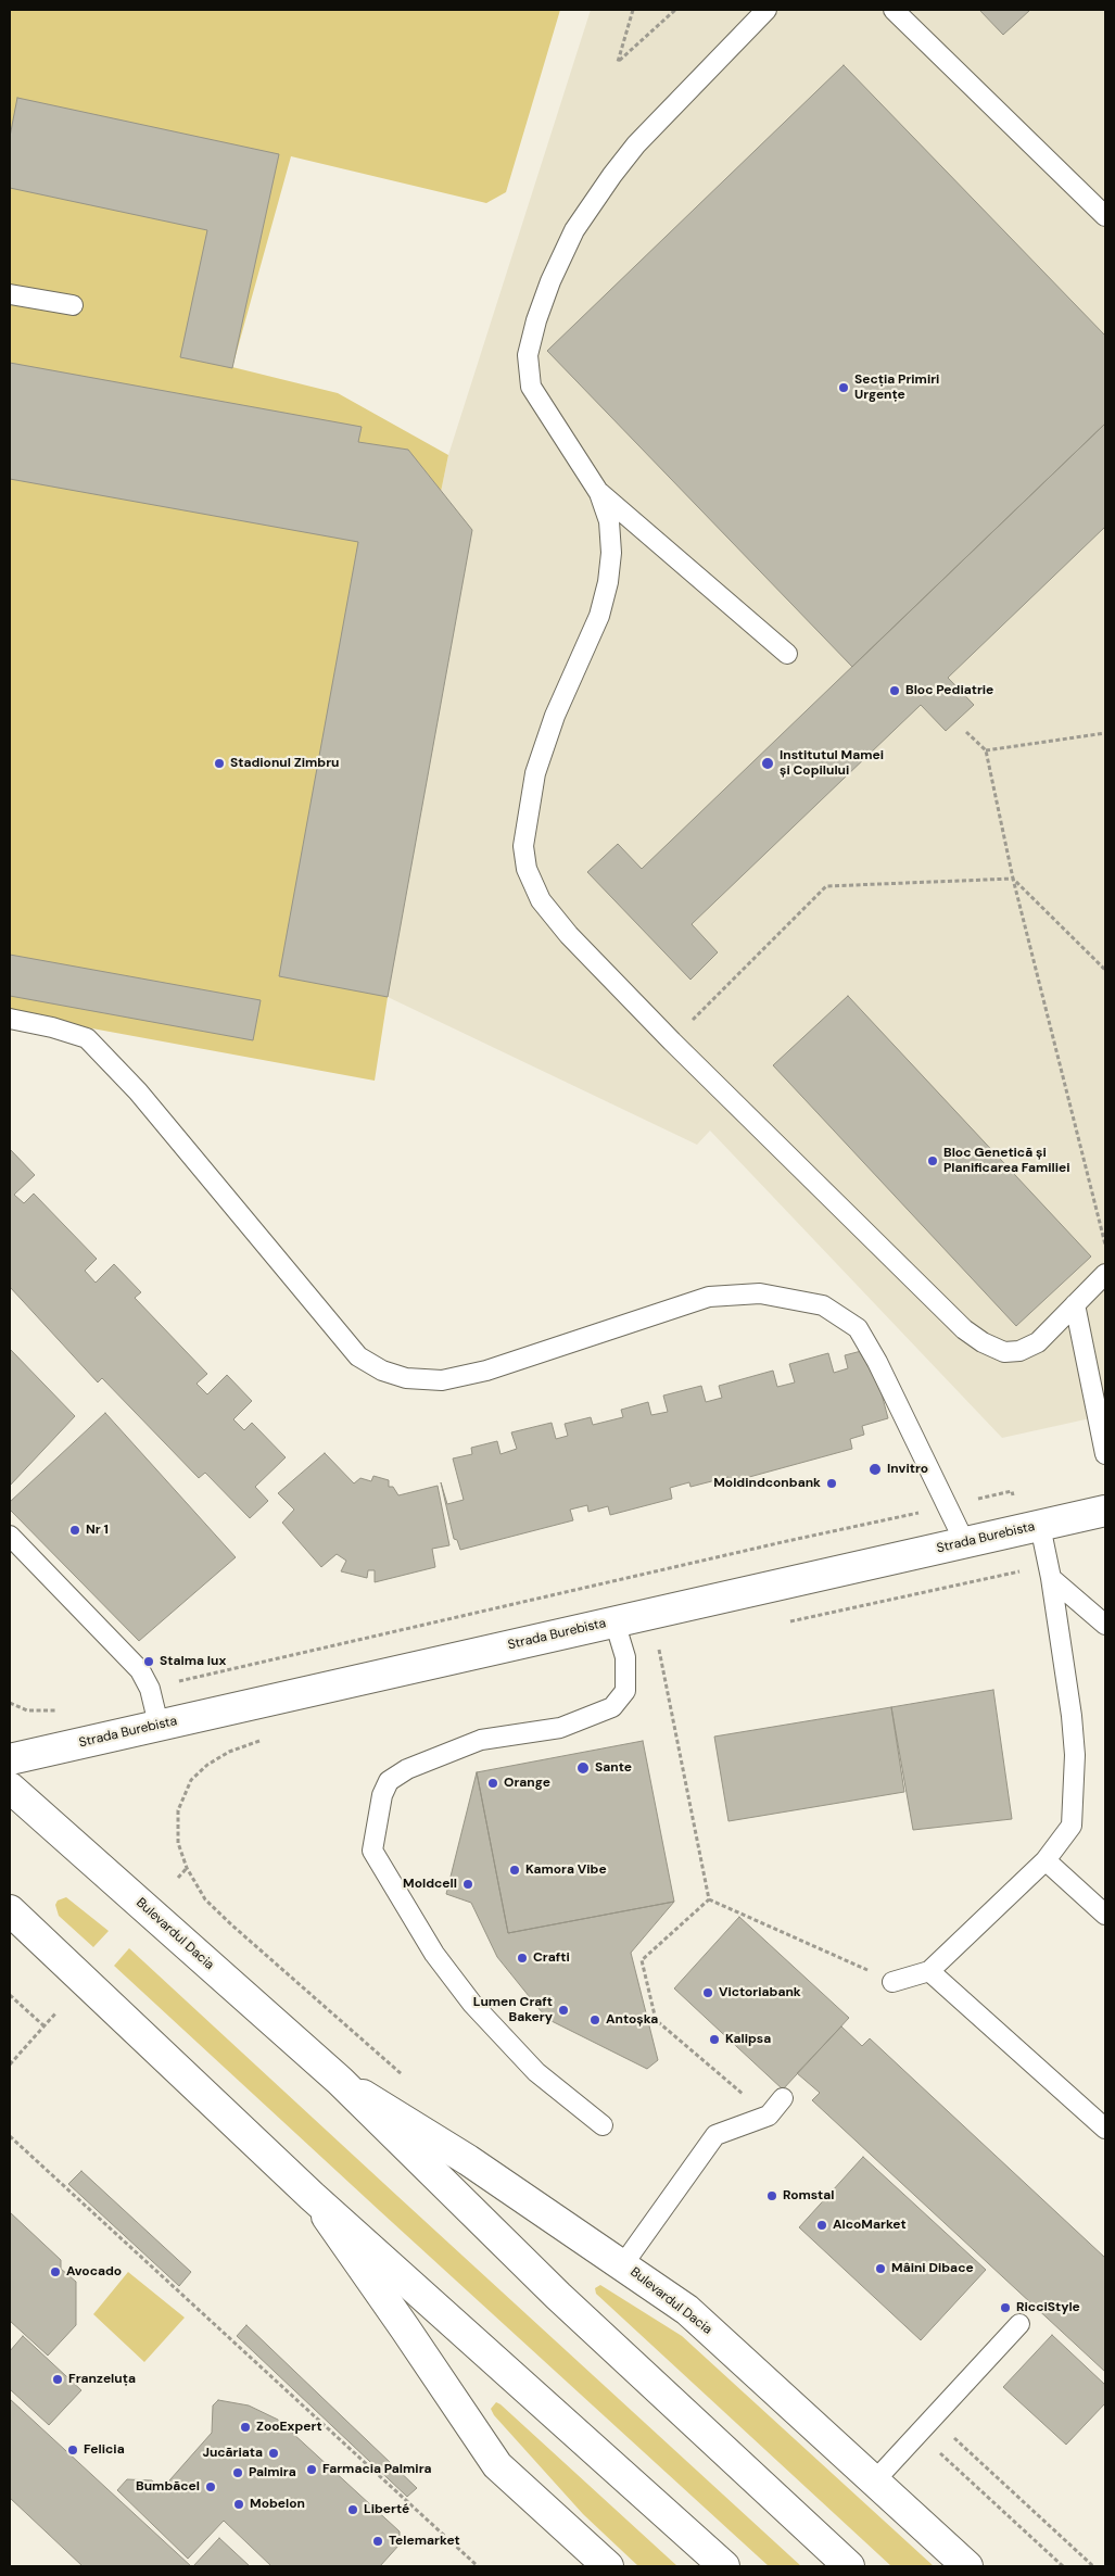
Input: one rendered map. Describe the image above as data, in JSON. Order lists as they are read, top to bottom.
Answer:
{
  "streets": {
    "main road": ["Strada Burebista", "Bulevardul Dacia"]
  },
  "places": [
    "Secția Primiri Urgențe",
    "Bloc Pediatrie",
    "Stadionul Zimbru",
    "Institutul Mamei și Copilului",
    "Bloc Genetică și Planificarea Familiei",
    "Invitro",
    "Moldindconbank",
    "Nr 1",
    "Stalma lux",
    "Sante",
    "Orange",
    "Kamora Vibe",
    "Moldcell",
    "Crafti",
    "Victoriabank",
    "Lumen Craft Bakery",
    "Antoșka",
    "Kalipsa",
    "Romstal",
    "AlcoMarket",
    "Mâini Dibace",
    "Avocado",
    "RicciStyle",
    "Franzeluța",
    "ZooExpert",
    "Felicia",
    "Jucăriata",
    "Farmacia Palmira",
    "Palmira",
    "Bumbăcel",
    "Mobelon",
    "Liberté",
    "Telemarket"
  ]
}
